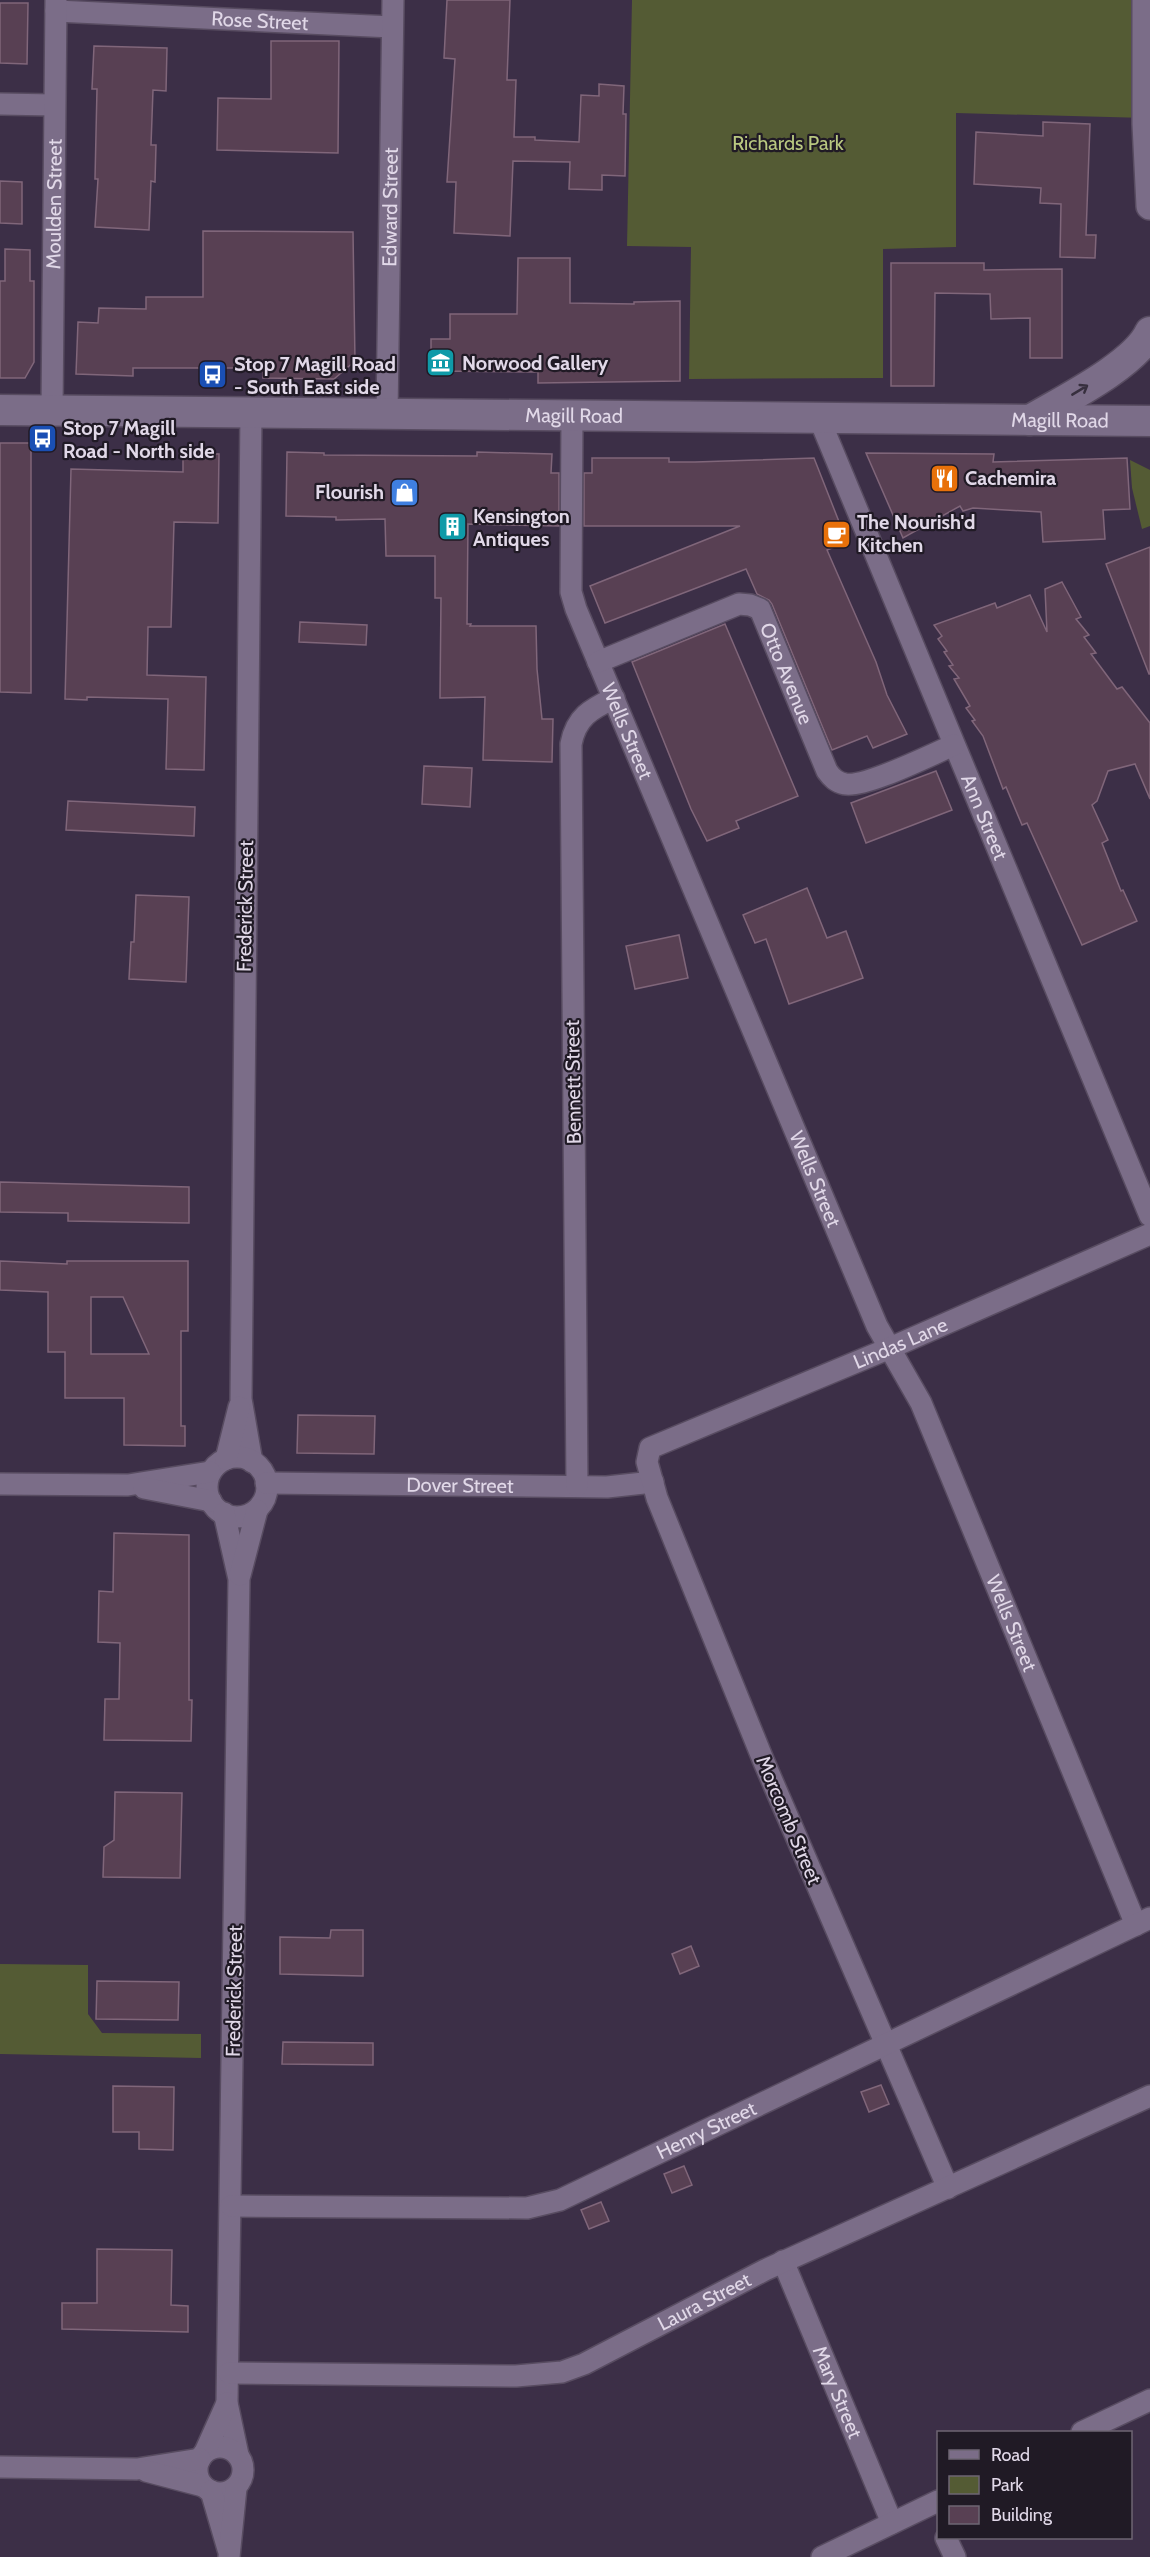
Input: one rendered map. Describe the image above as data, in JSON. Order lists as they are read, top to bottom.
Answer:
{
  "streets": {
    "main road": ["Magill Road"],
    "street": [
      "Rose Street",
      "Moulden Street",
      "Edward Street",
      "Otto Avenue",
      "Wells Street",
      "Ann Street",
      "Frederick Street",
      "Bennett Street",
      "Lindas Lane",
      "Dover Street",
      "Morcomb Street",
      "Henry Street",
      "Laura Street",
      "Mary Street"
    ]
  },
  "crossings": [
    ["Rose Street", "Moulden Street"],
    ["Rose Street", "Edward Street"],
    ["Moulden Street", "Magill Road"],
    ["Edward Street", "Magill Road"],
    ["Magill Road", "Wells Street"],
    ["Magill Road", "Ann Street"],
    ["Magill Road", "Frederick Street"],
    ["Otto Avenue", "Wells Street"],
    ["Otto Avenue", "Ann Street"],
    ["Wells Street", "Bennett Street"],
    ["Wells Street", "Lindas Lane"],
    ["Wells Street", "Henry Street"],
    ["Frederick Street", "Dover Street"],
    ["Frederick Street", "Henry Street"],
    ["Frederick Street", "Laura Street"],
    ["Bennett Street", "Dover Street"],
    ["Lindas Lane", "Morcomb Street"],
    ["Dover Street", "Morcomb Street"],
    ["Morcomb Street", "Henry Street"],
    ["Morcomb Street", "Laura Street"],
    ["Laura Street", "Mary Street"]
  ],
  "parks": ["Richards Park"],
  "places": {
    "museum": ["Norwood Gallery"],
    "bus stop": ["Stop 7 Magill Road - South East side", "Stop 7 Magill Road - North side"],
    "restaurant": ["Cachemira"],
    "shop": ["Flourish"],
    "building": ["Kensington Antiques"],
    "cafe": ["The Nourish'd Kitchen"]
  },
  "legend": ["Road", "Park", "Building"]
}
